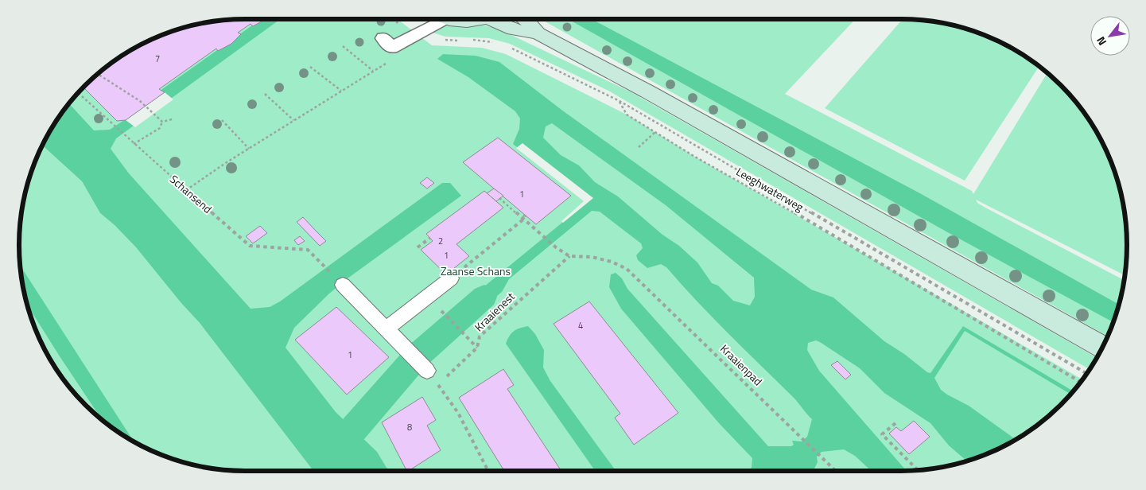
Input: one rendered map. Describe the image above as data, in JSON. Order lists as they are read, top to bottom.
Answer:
{
  "streets": {
    "path": [
      "Leeghwaterweg",
      "Schansend",
      "Kraaienest",
      "Kraaienpad"
    ]
  },
  "crossings": [
    ["Kraaienest", "Kraaienpad"]
  ],
  "parks": ["Zaanse Schans"],
  "house_numbers": [
    "7",
    "1",
    "2",
    "1",
    "4",
    "1",
    "8"
  ],
  "north": "bottom left"
}
